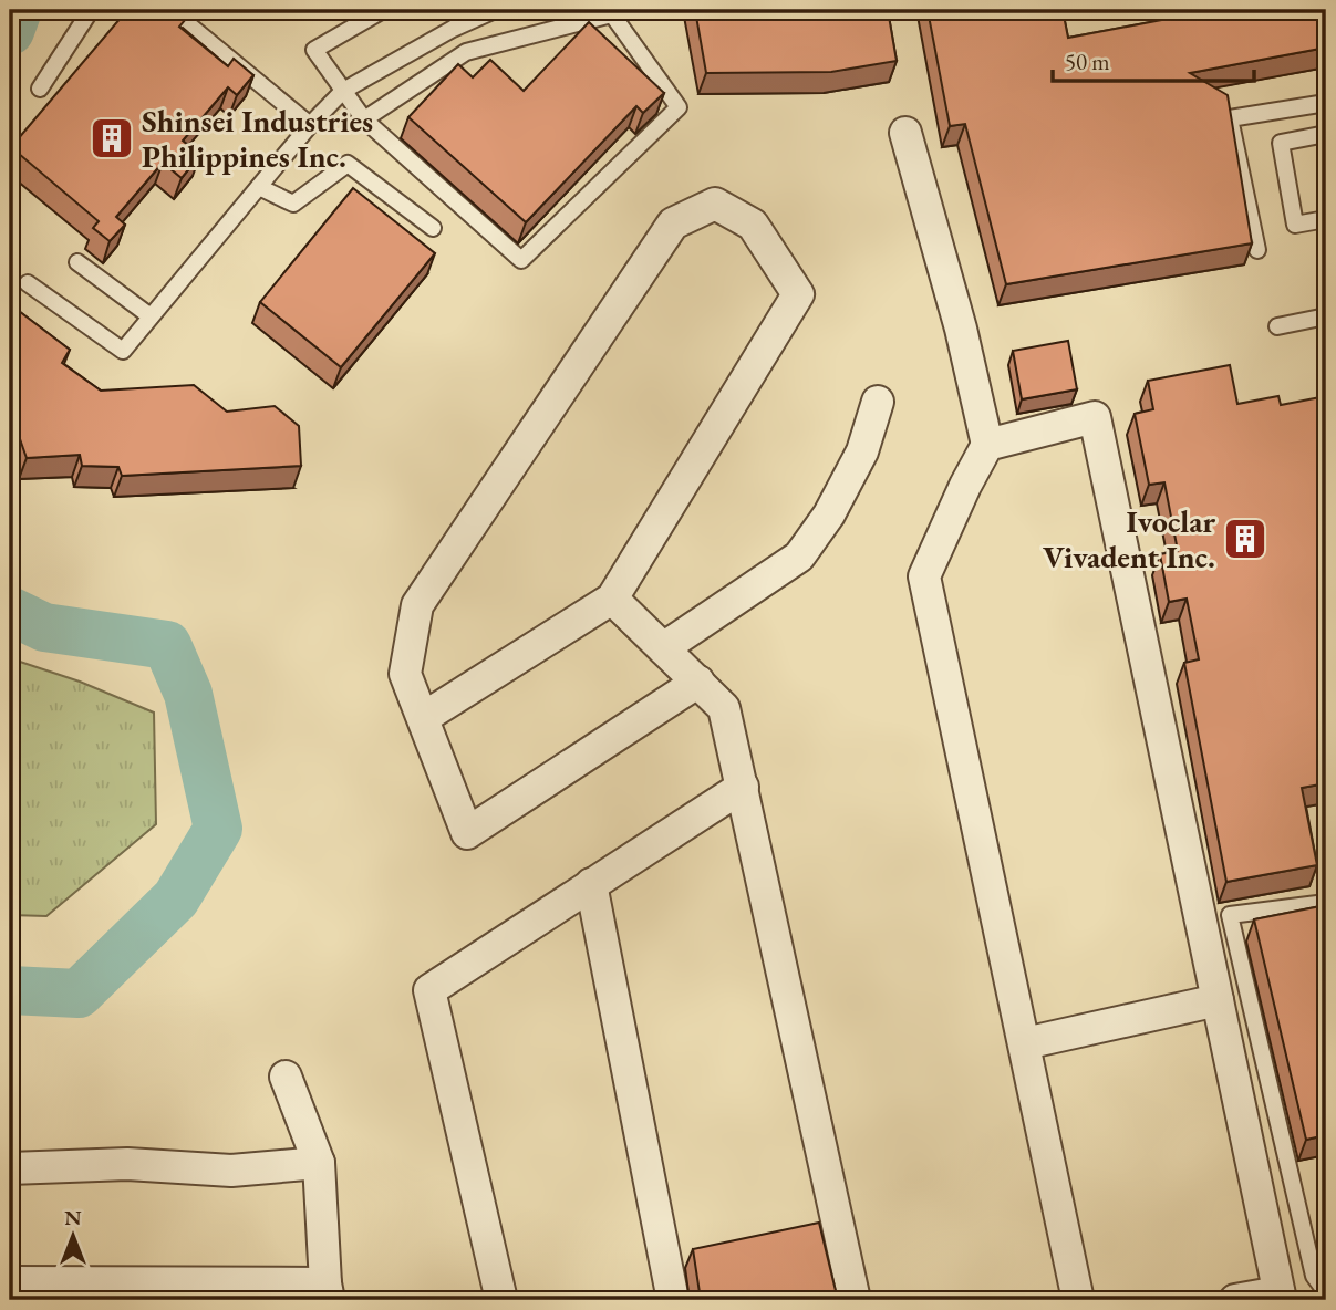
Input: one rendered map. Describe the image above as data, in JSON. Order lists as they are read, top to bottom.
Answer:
{
  "places": {
    "building": ["Shinsei Industries Philippines Inc.", "Ivoclar Vivadent Inc."]
  },
  "scale_bar": "50 m",
  "north": "top"
}
